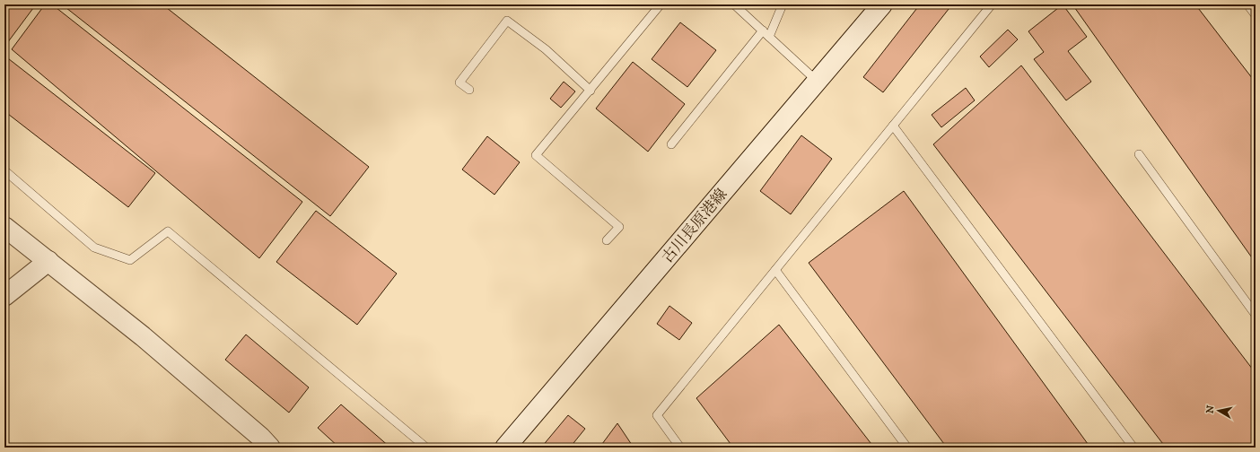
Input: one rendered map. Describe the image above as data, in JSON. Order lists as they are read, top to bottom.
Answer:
{
  "streets": {
    "main road": ["古川長原港線"]
  },
  "north": "left"
}
